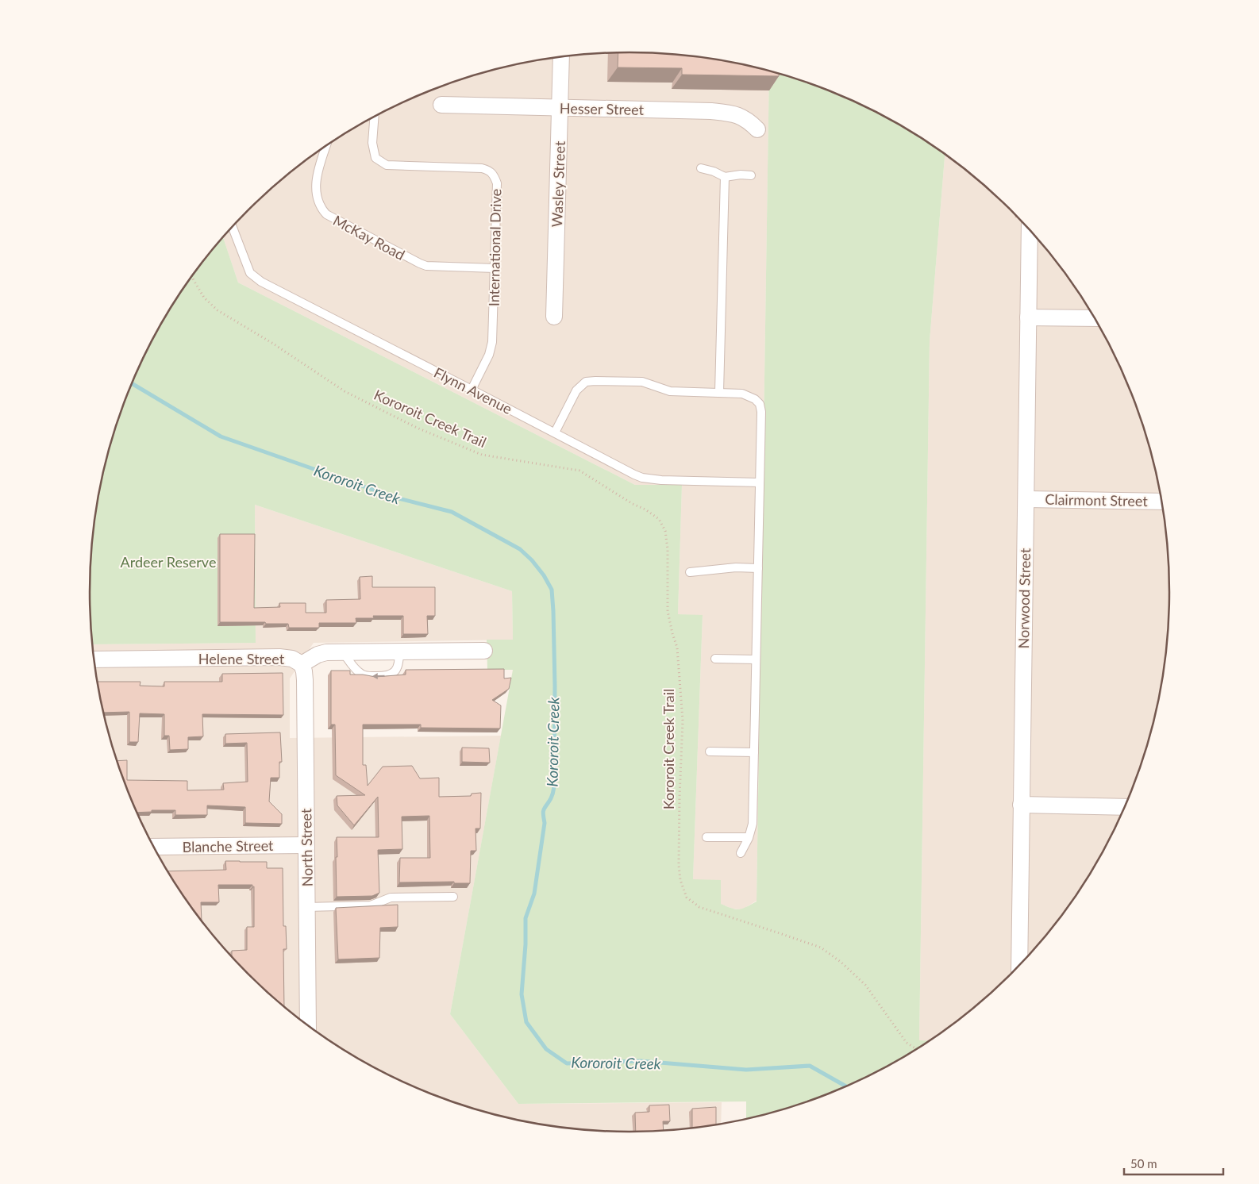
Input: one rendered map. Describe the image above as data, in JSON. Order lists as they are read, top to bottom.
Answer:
{
  "streets": {
    "street": [
      "Hesser Street",
      "Wasley Street",
      "Clairmont Street",
      "Norwood Street",
      "Helene Street",
      "Blanche Street",
      "North Street"
    ],
    "lane": ["McKay Road", "International Drive", "Flynn Avenue"],
    "path": ["Kororoit Creek Trail"]
  },
  "crossings": [
    ["Hesser Street", "Wasley Street"],
    ["McKay Road", "International Drive"],
    ["International Drive", "Flynn Avenue"],
    ["Clairmont Street", "Norwood Street"],
    ["Helene Street", "North Street"],
    ["Blanche Street", "North Street"]
  ],
  "water": ["Kororoit Creek"],
  "parks": ["Ardeer Reserve"],
  "scale_bar": "50 m"
}
